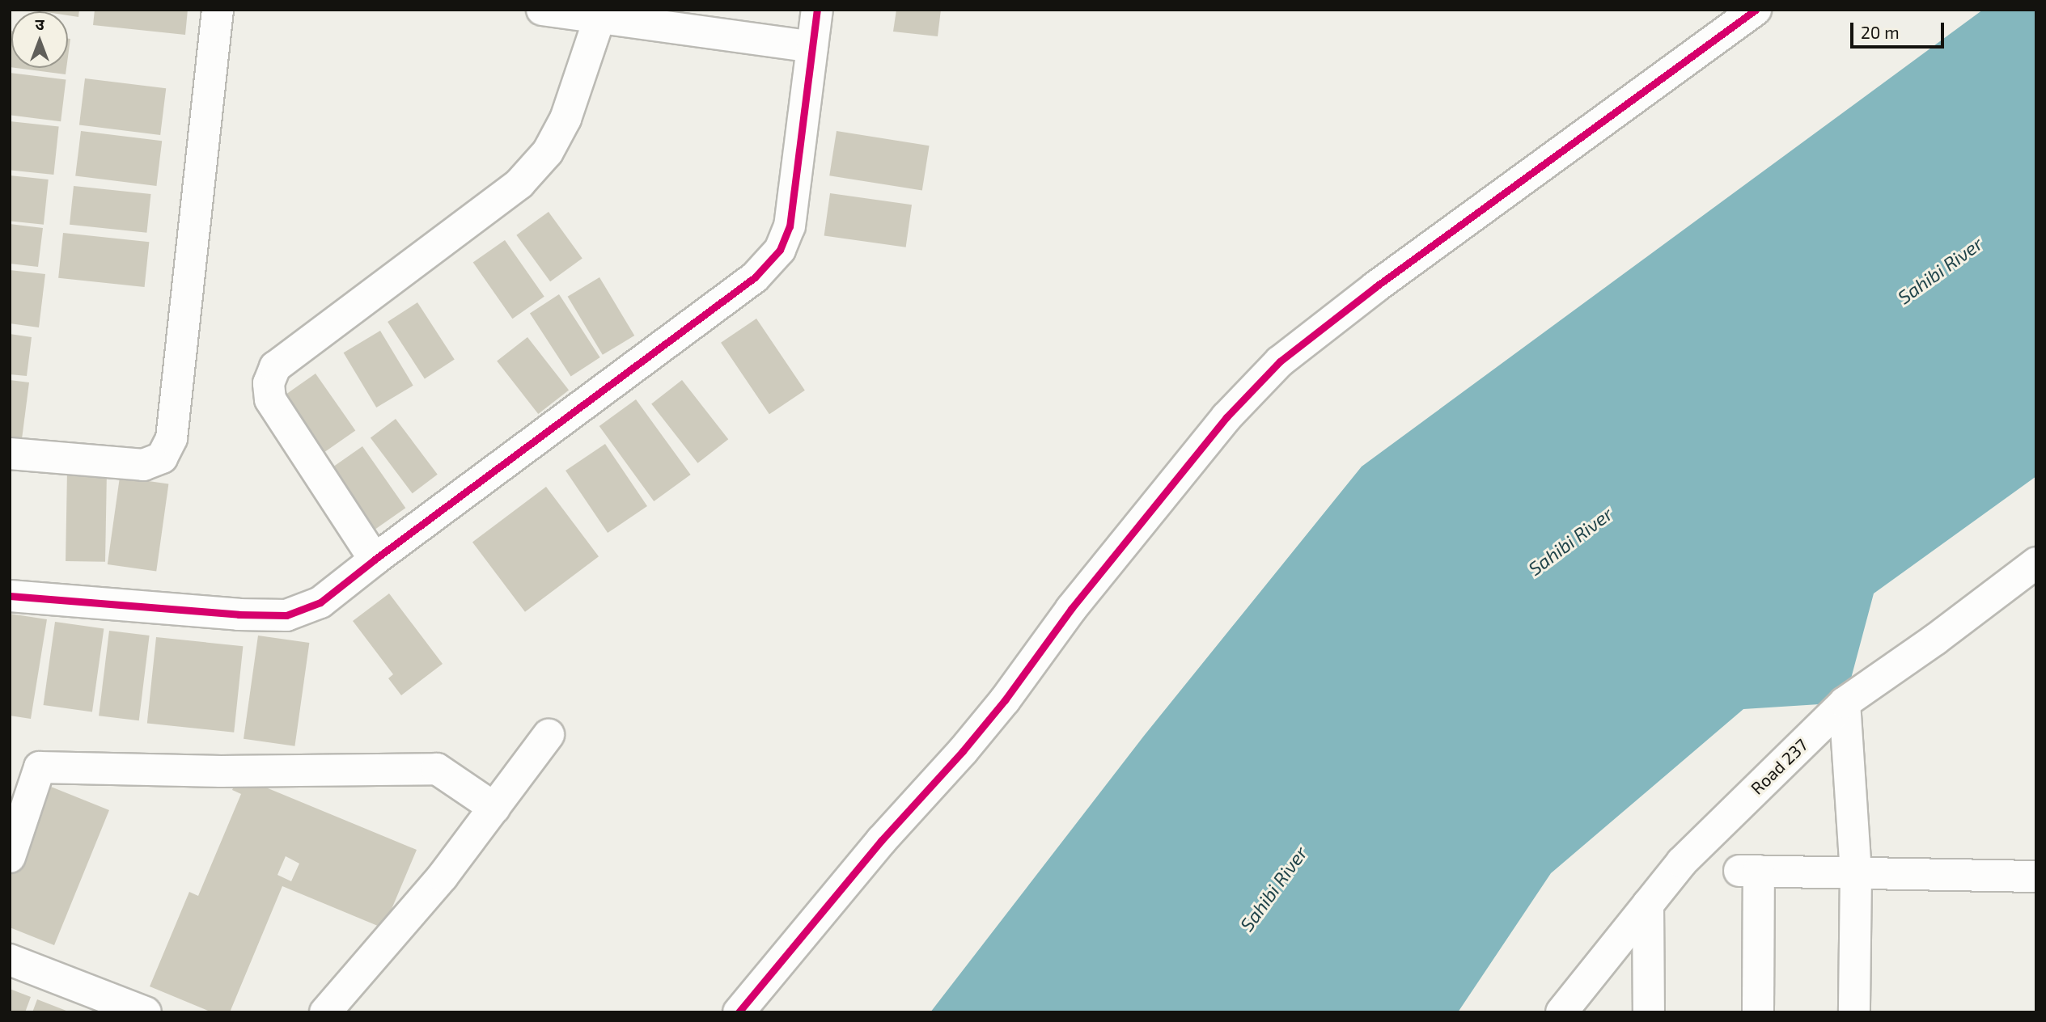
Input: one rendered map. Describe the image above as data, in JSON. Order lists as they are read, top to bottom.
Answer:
{
  "streets": {
    "street": ["Road 237"]
  },
  "water": ["Sahibi River"],
  "scale_bar": "20 m",
  "north": "top"
}
